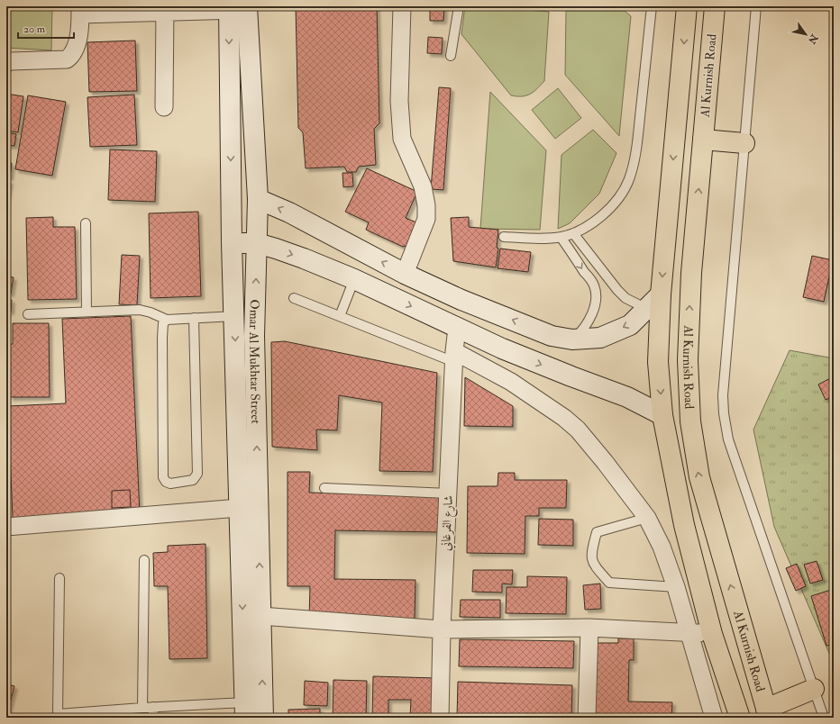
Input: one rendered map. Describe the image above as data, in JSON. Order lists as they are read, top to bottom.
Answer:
{
  "streets": {
    "highway": ["Al Kurnish Road"],
    "main road": ["Omar Al Mukhtar Street"],
    "street": ["شارع الفرغاني"]
  },
  "scale_bar": "20 m",
  "north": "bottom right"
}
